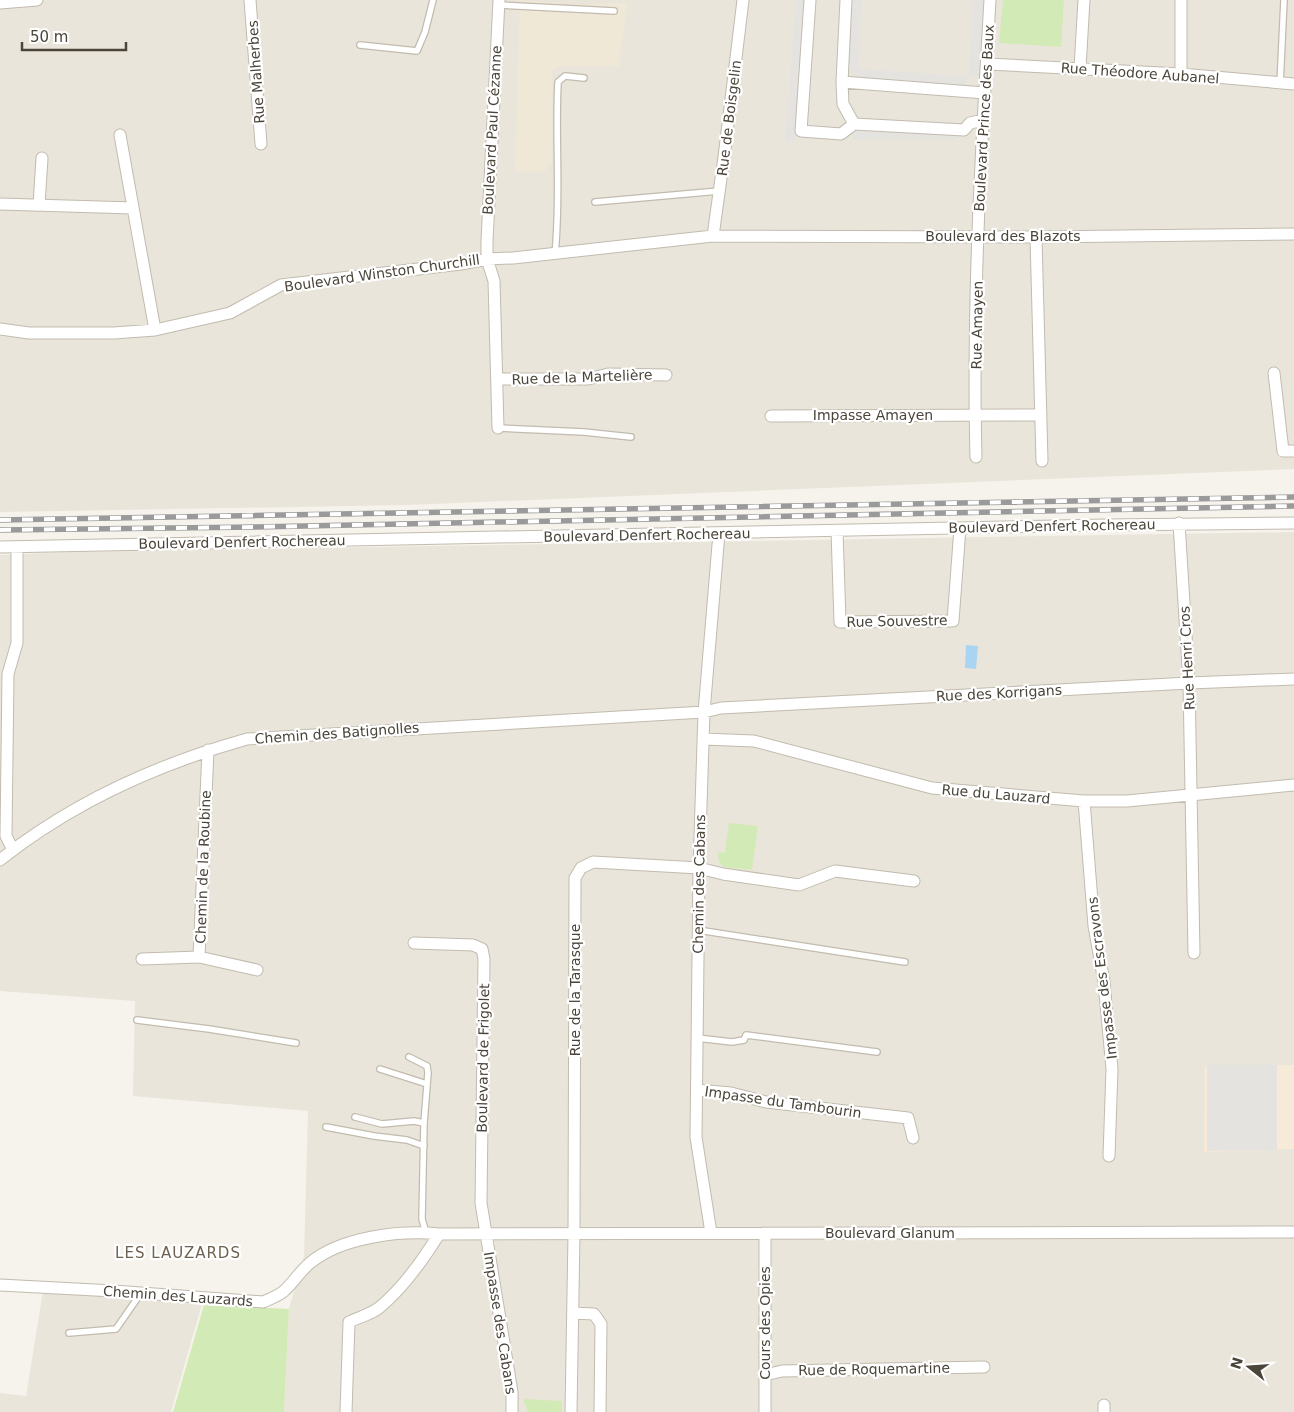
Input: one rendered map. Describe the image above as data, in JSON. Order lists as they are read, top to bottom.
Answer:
{
  "streets": {
    "street": [
      "Rue Malherbes",
      "Rue Théodore Aubanel",
      "Rue de Boisgelin",
      "Boulevard Prince des Baux",
      "Boulevard Paul Cézanne",
      "Boulevard des Blazots",
      "Boulevard Winston Churchill",
      "Rue Amayen",
      "Rue de la Martelière",
      "Impasse Amayen",
      "Boulevard Denfert Rochereau",
      "Rue Souvestre",
      "Rue Henri Cros",
      "Rue des Korrigans",
      "Chemin des Batignolles",
      "Rue du Lauzard",
      "Chemin de la Roubine",
      "Chemin des Cabans",
      "Impasse des Escravons",
      "Rue de la Tarasque",
      "Boulevard de Frigolet",
      "Impasse du Tambourin",
      "Boulevard Glanum",
      "Chemin des Lauzards",
      "Impasse des Cabans",
      "Cours des Opies",
      "Rue de Roquemartine"
    ]
  },
  "crossings": [
    ["Rue Théodore Aubanel", "Boulevard Prince des Baux"],
    ["Rue de Boisgelin", "Boulevard des Blazots"],
    ["Rue de Boisgelin", "Boulevard Winston Churchill"],
    ["Boulevard Prince des Baux", "Boulevard des Blazots"],
    ["Boulevard Prince des Baux", "Rue Amayen"],
    ["Boulevard Paul Cézanne", "Boulevard Winston Churchill"],
    ["Boulevard Paul Cézanne", "Rue de la Martelière"],
    ["Boulevard des Blazots", "Boulevard Winston Churchill"],
    ["Boulevard des Blazots", "Rue Amayen"],
    ["Boulevard Winston Churchill", "Rue de la Martelière"],
    ["Rue Amayen", "Impasse Amayen"],
    ["Boulevard Denfert Rochereau", "Rue Souvestre"],
    ["Boulevard Denfert Rochereau", "Rue Henri Cros"],
    ["Boulevard Denfert Rochereau", "Chemin des Cabans"],
    ["Rue Henri Cros", "Rue des Korrigans"],
    ["Rue Henri Cros", "Rue du Lauzard"],
    ["Rue des Korrigans", "Chemin des Batignolles"],
    ["Rue des Korrigans", "Chemin des Cabans"],
    ["Chemin des Batignolles", "Chemin de la Roubine"],
    ["Chemin des Batignolles", "Chemin des Cabans"],
    ["Rue du Lauzard", "Chemin des Cabans"],
    ["Rue du Lauzard", "Impasse des Escravons"],
    ["Chemin des Cabans", "Rue de la Tarasque"],
    ["Chemin des Cabans", "Impasse du Tambourin"],
    ["Chemin des Cabans", "Boulevard Glanum"],
    ["Rue de la Tarasque", "Boulevard Glanum"],
    ["Boulevard de Frigolet", "Boulevard Glanum"],
    ["Boulevard de Frigolet", "Chemin des Lauzards"],
    ["Boulevard de Frigolet", "Impasse des Cabans"],
    ["Boulevard Glanum", "Chemin des Lauzards"],
    ["Boulevard Glanum", "Impasse des Cabans"],
    ["Boulevard Glanum", "Cours des Opies"],
    ["Chemin des Lauzards", "Impasse des Cabans"],
    ["Cours des Opies", "Rue de Roquemartine"]
  ],
  "districts": ["LES LAUZARDS"],
  "scale_bar": "50 m",
  "north": "left"
}
